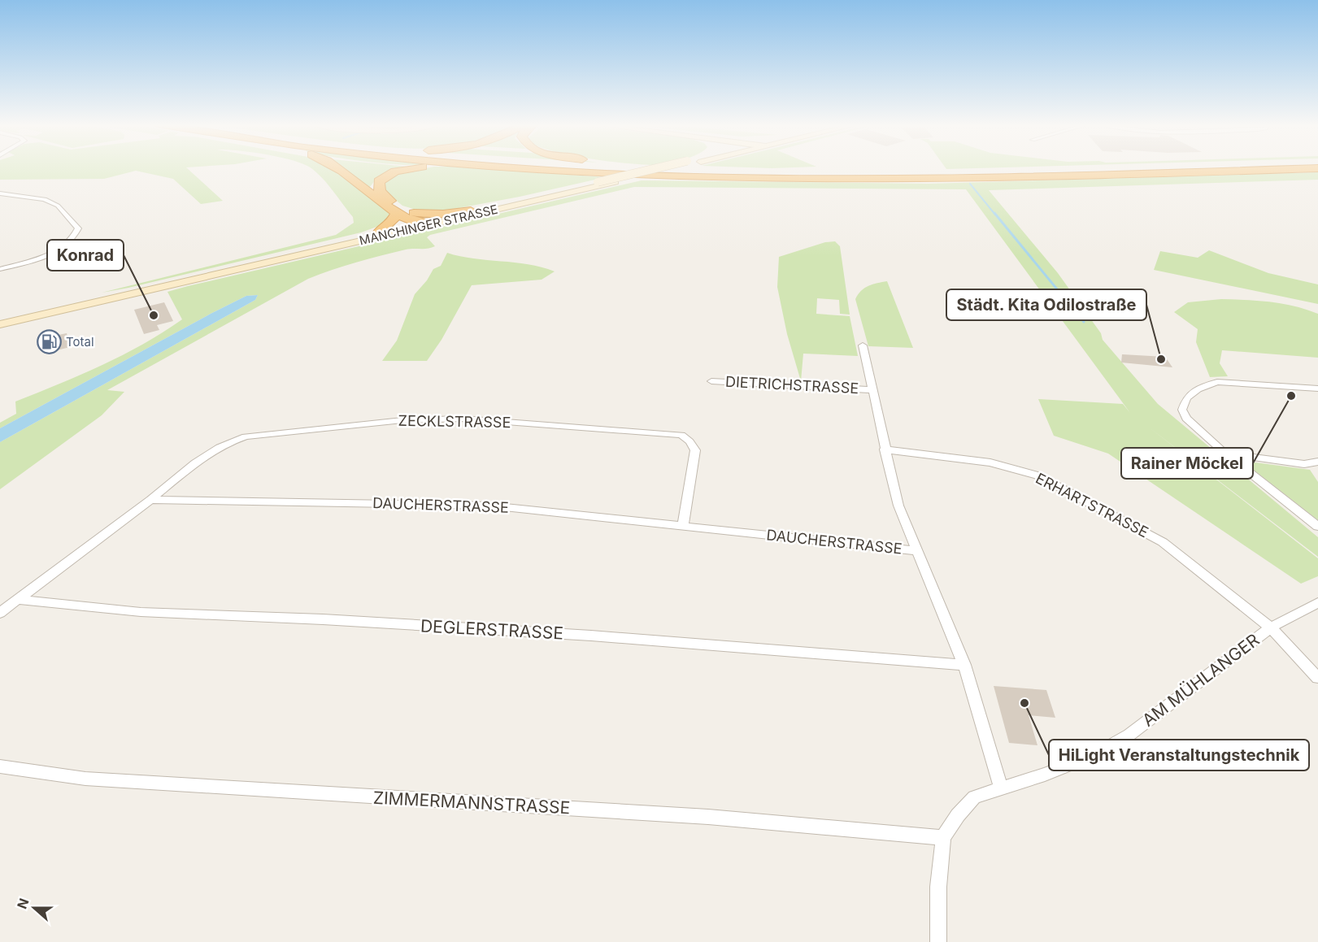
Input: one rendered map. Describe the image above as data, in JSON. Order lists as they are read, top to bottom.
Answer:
{
  "streets": {
    "main road": ["MANCHINGER STRASSE"],
    "street": [
      "DIETRICHSTRASSE",
      "ZECKLSTRASSE",
      "DAUCHERSTRASSE",
      "ERHARTSTRASSE",
      "DEGLERSTRASSE",
      "AM MÜHLANGER",
      "ZIMMERMANNSTRASSE"
    ]
  },
  "crossings": [
    ["ZECKLSTRASSE", "DAUCHERSTRASSE"],
    ["ERHARTSTRASSE", "AM MÜHLANGER"],
    ["AM MÜHLANGER", "ZIMMERMANNSTRASSE"]
  ],
  "places": {
    "other": [
      "Konrad",
      "Städt. Kita Odilostraße",
      "Rainer Möckel",
      "HiLight Veranstaltungstechnik"
    ],
    "fuel station": ["Total"]
  },
  "north": "left"
}
